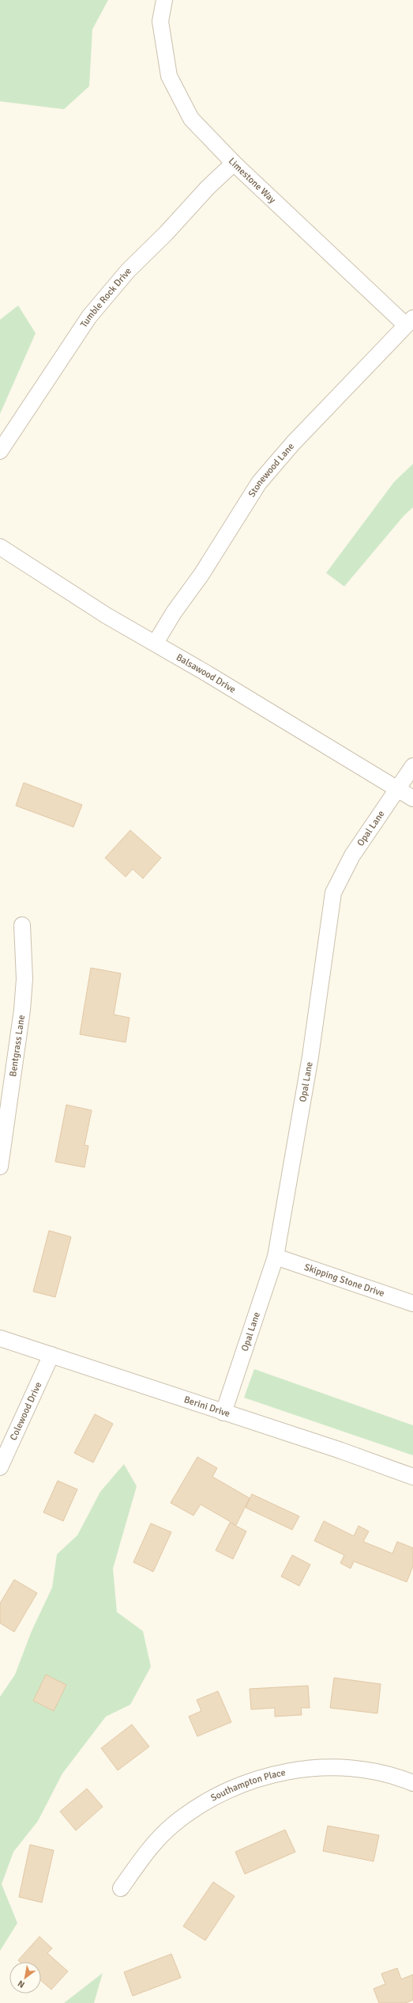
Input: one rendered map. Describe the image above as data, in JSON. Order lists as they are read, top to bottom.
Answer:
{
  "streets": {
    "street": [
      "Limestone Way",
      "Tumble Rock Drive",
      "Stonewood Lane",
      "Balsawood Drive",
      "Opal Lane",
      "Bentgrass Lane",
      "Skipping Stone Drive",
      "Berini Drive",
      "Colewood Drive",
      "Southampton Place"
    ]
  },
  "crossings": [
    ["Limestone Way", "Tumble Rock Drive"],
    ["Limestone Way", "Stonewood Lane"],
    ["Stonewood Lane", "Balsawood Drive"],
    ["Balsawood Drive", "Opal Lane"],
    ["Opal Lane", "Skipping Stone Drive"],
    ["Opal Lane", "Berini Drive"],
    ["Berini Drive", "Colewood Drive"]
  ],
  "north": "bottom left"
}
